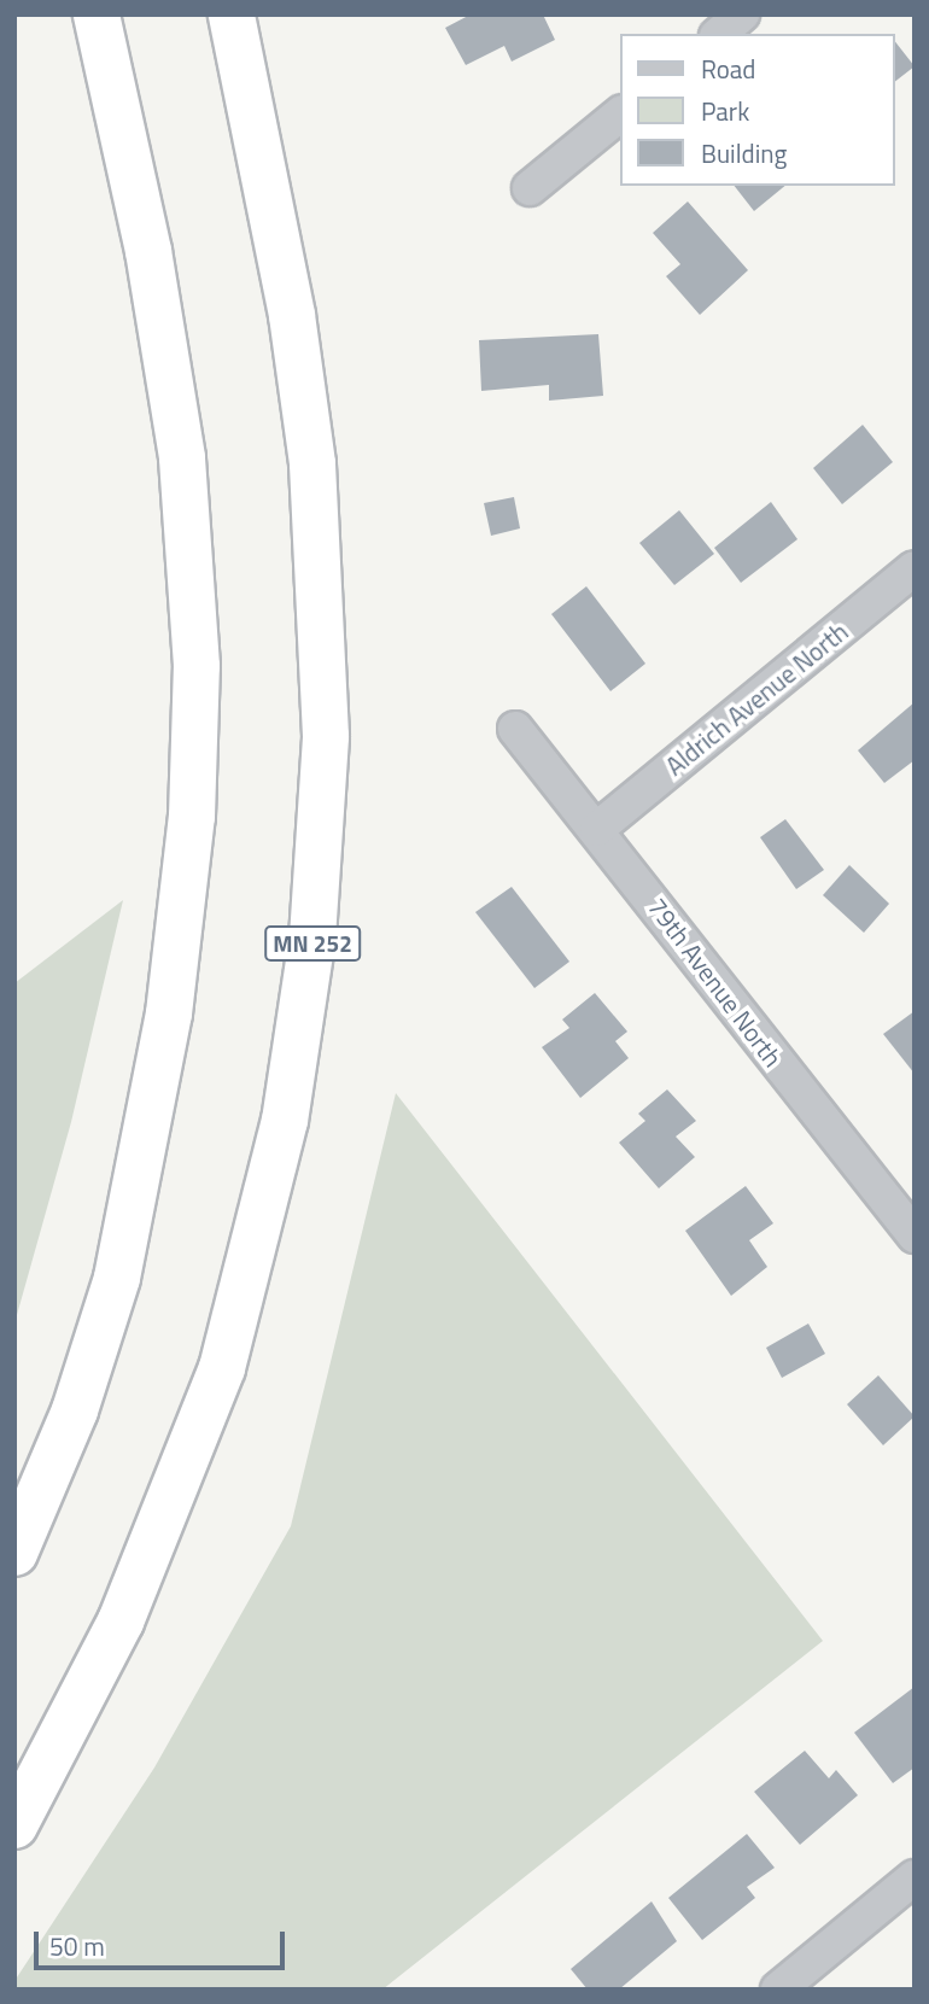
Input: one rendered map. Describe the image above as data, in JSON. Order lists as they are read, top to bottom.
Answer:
{
  "streets": {
    "highway": ["MN 252"],
    "street": ["Aldrich Avenue North", "79th Avenue North"]
  },
  "crossings": [
    ["Aldrich Avenue North", "79th Avenue North"]
  ],
  "legend": ["Road", "Park", "Building"],
  "scale_bar": "50 m"
}
